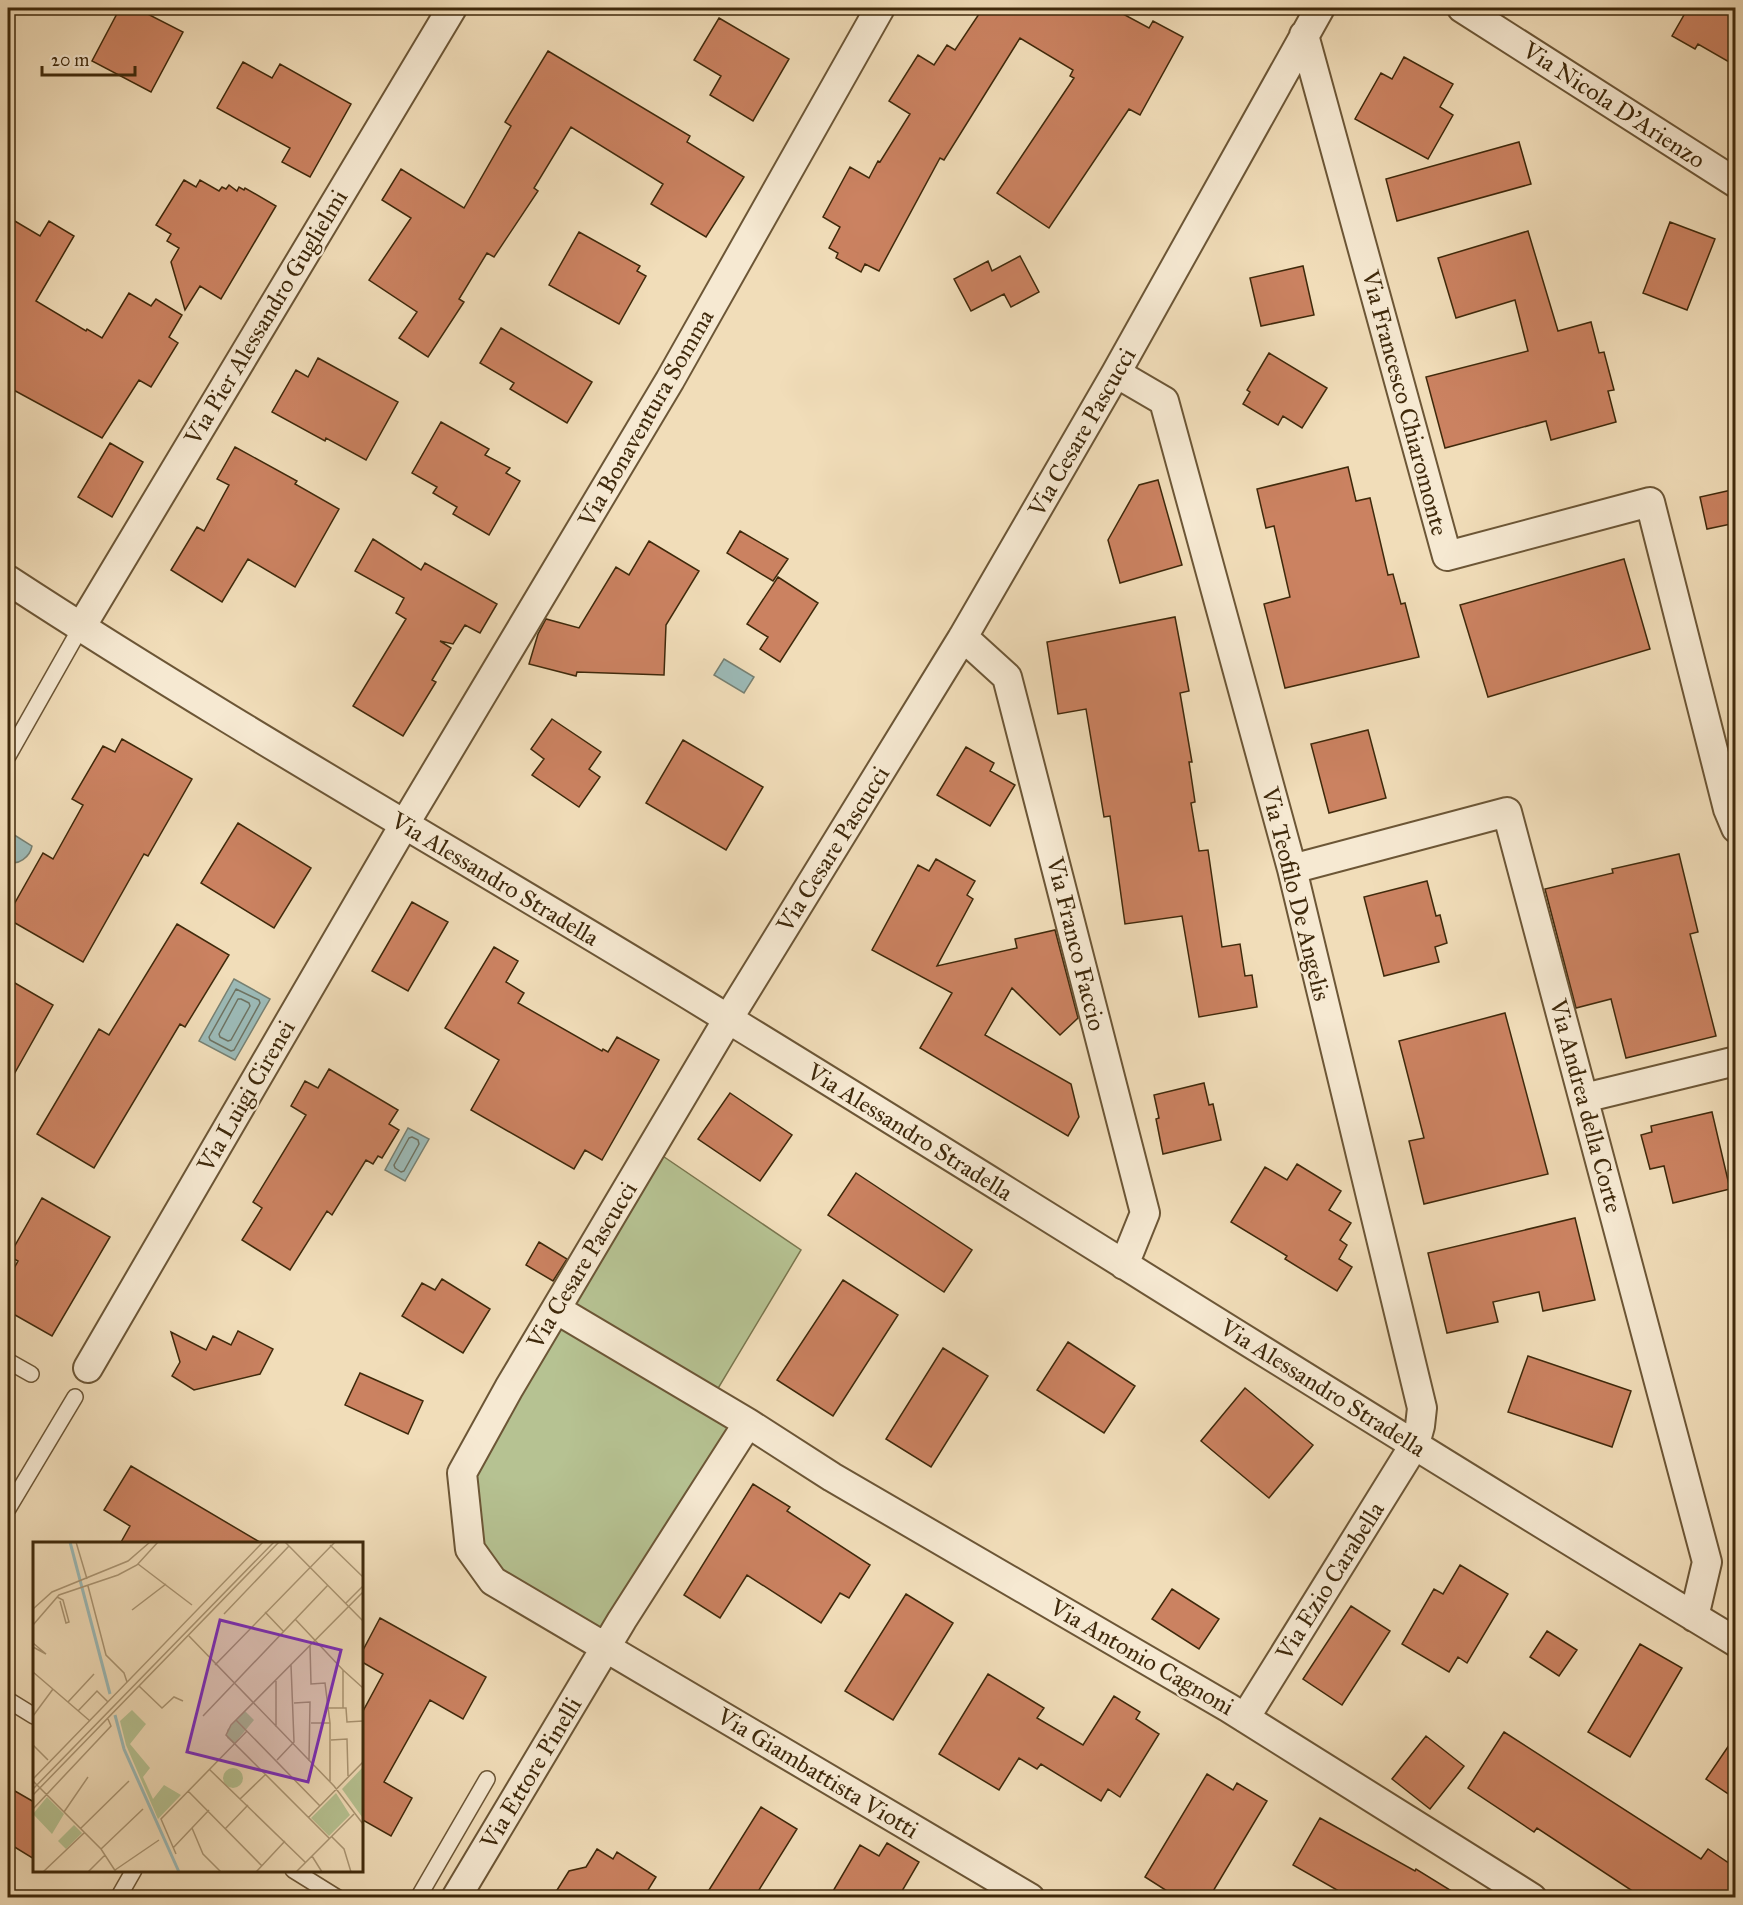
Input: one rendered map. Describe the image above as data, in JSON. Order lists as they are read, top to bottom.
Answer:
{
  "streets": {
    "street": [
      "Via Nicola D'Arienzo",
      "Via Pier Alessandro Guglielmi",
      "Via Francesco Chiaromonte",
      "Via Bonaventura Somma",
      "Via Cesare Pascucci",
      "Via Alessandro Stradella",
      "Via Teofilo De Angelis",
      "Via Franco Faccio",
      "Via Luigi Cirenei",
      "Via Andrea della Corte",
      "Via Ezio Carabella",
      "Via Antonio Cagnoni",
      "Via Ettore Pinelli",
      "Via Giambattista Viotti"
    ]
  },
  "crossings": [
    ["Via Pier Alessandro Guglielmi", "Via Alessandro Stradella"],
    ["Via Francesco Chiaromonte", "Via Cesare Pascucci"],
    ["Via Bonaventura Somma", "Via Alessandro Stradella"],
    ["Via Bonaventura Somma", "Via Luigi Cirenei"],
    ["Via Cesare Pascucci", "Via Alessandro Stradella"],
    ["Via Cesare Pascucci", "Via Teofilo De Angelis"],
    ["Via Cesare Pascucci", "Via Franco Faccio"],
    ["Via Cesare Pascucci", "Via Antonio Cagnoni"],
    ["Via Cesare Pascucci", "Via Ettore Pinelli"],
    ["Via Cesare Pascucci", "Via Giambattista Viotti"],
    ["Via Alessandro Stradella", "Via Teofilo De Angelis"],
    ["Via Alessandro Stradella", "Via Franco Faccio"],
    ["Via Alessandro Stradella", "Via Luigi Cirenei"],
    ["Via Alessandro Stradella", "Via Andrea della Corte"],
    ["Via Alessandro Stradella", "Via Ezio Carabella"],
    ["Via Teofilo De Angelis", "Via Andrea della Corte"],
    ["Via Teofilo De Angelis", "Via Ezio Carabella"],
    ["Via Ezio Carabella", "Via Antonio Cagnoni"],
    ["Via Antonio Cagnoni", "Via Ettore Pinelli"],
    ["Via Ettore Pinelli", "Via Giambattista Viotti"]
  ],
  "scale_bar": "20 m"
}
